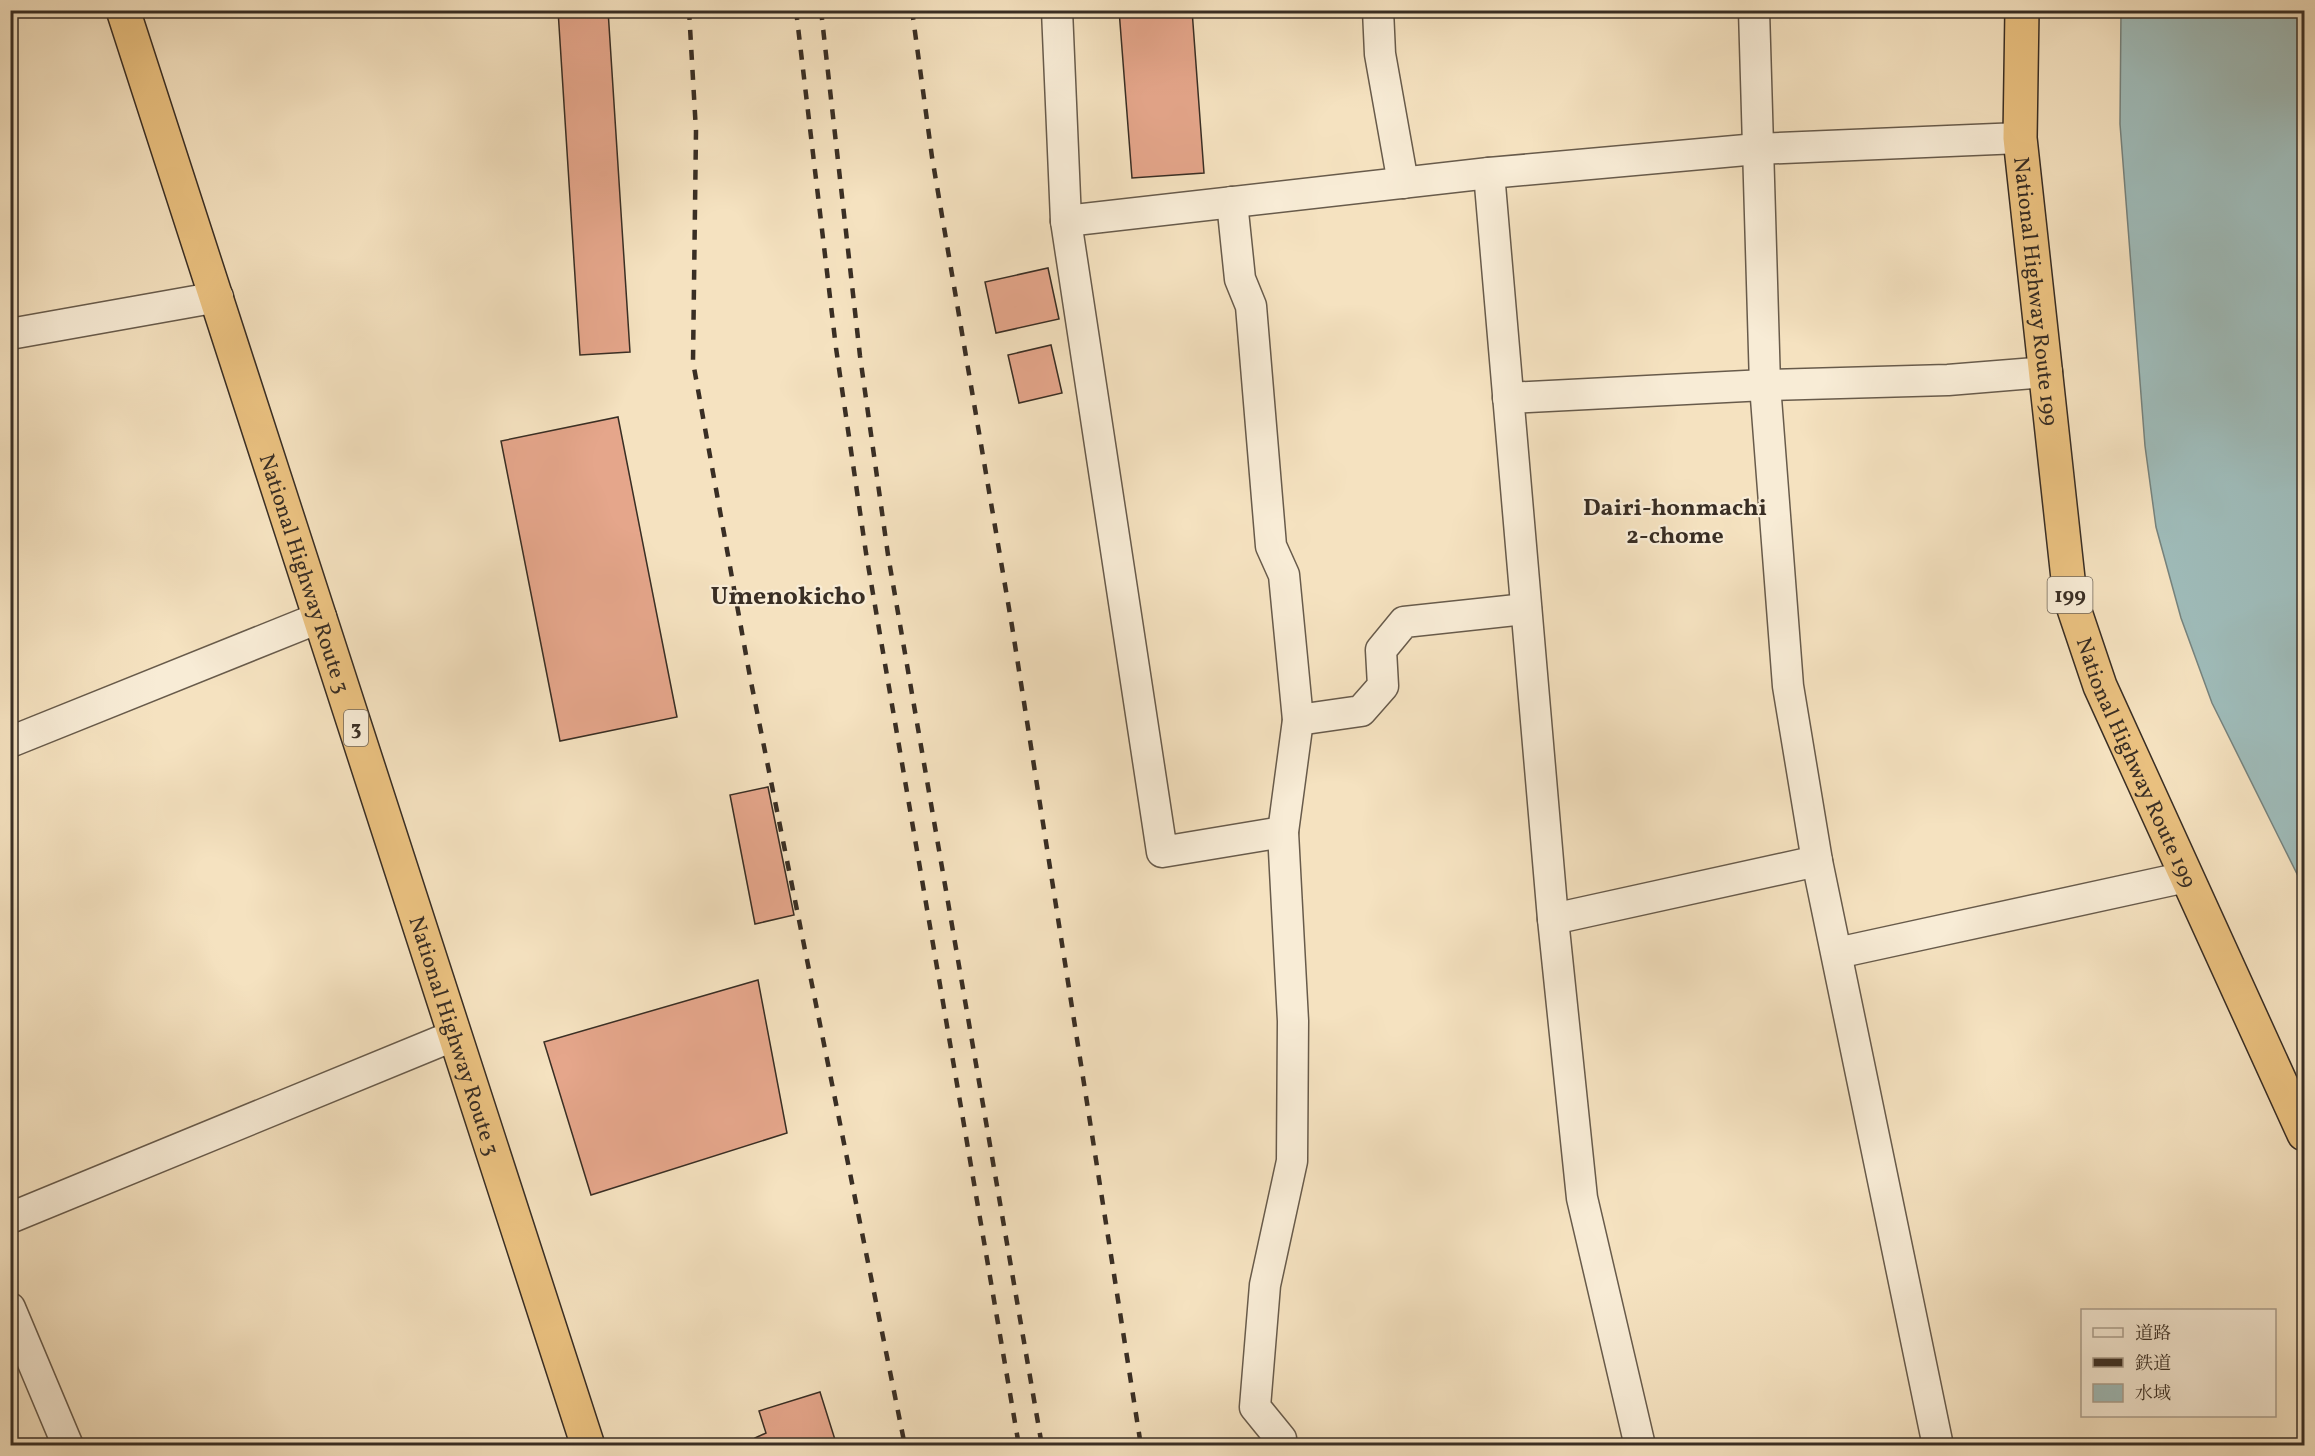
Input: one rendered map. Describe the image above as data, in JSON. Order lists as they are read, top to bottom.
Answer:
{
  "streets": {
    "highway": [
      "National Highway Route 199",
      "National Highway Route 3",
      "199",
      "3"
    ]
  },
  "districts": ["Dairi-honmachi 2-chome", "Umenokicho"],
  "legend": ["道路", "鉄道", "水域"]
}
